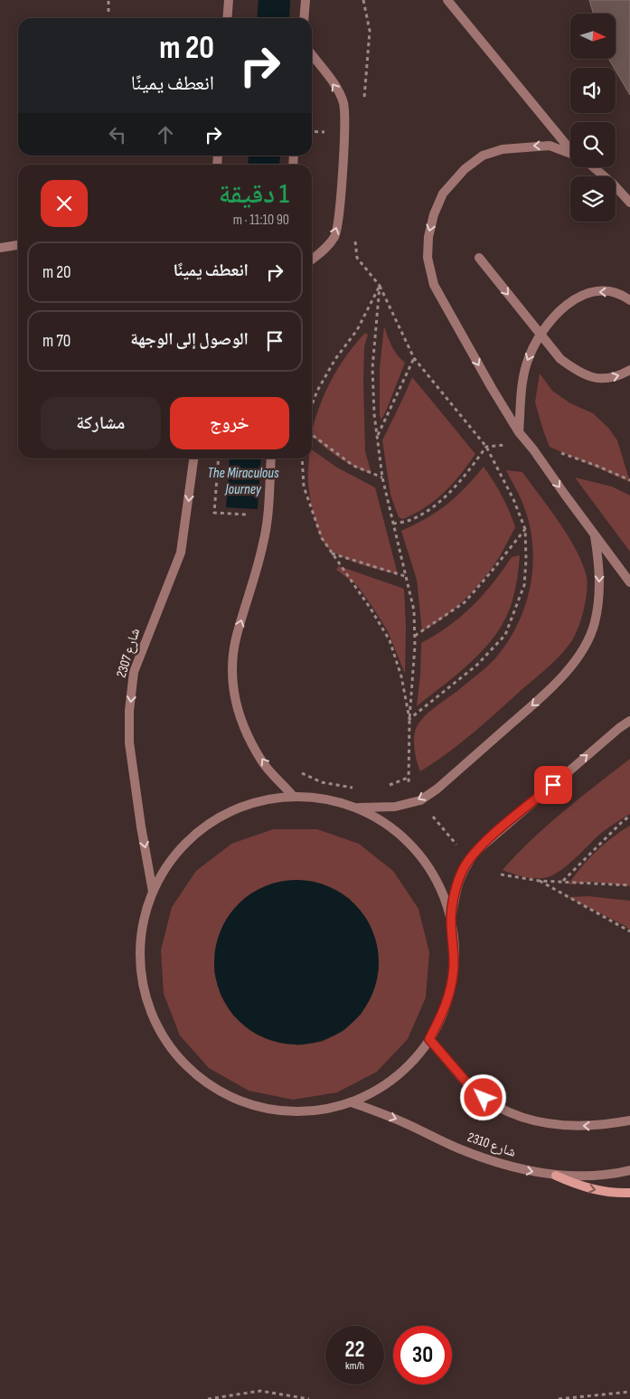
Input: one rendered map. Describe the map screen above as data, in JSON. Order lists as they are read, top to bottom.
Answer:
{
  "streets": {
    "street": ["شارع 2307", "شارع 2310"]
  },
  "water": ["The Miraculous Journey"],
  "north": "right",
  "page": {
    "turn": ["20 m", "انعطف يمينًا"],
    "heading": ["1 دقيقة", "90 m · 11:10"],
    "list": [
      {
        "name": "انعطف يمينًا",
        "value": "20 m"
      },
      {
        "name": "الوصول إلى الوجهة",
        "value": "70 m"
      }
    ],
    "buttons": ["خروج", "مشاركة"],
    "speed": "22 km/h",
    "limit": "30"
  }
}
